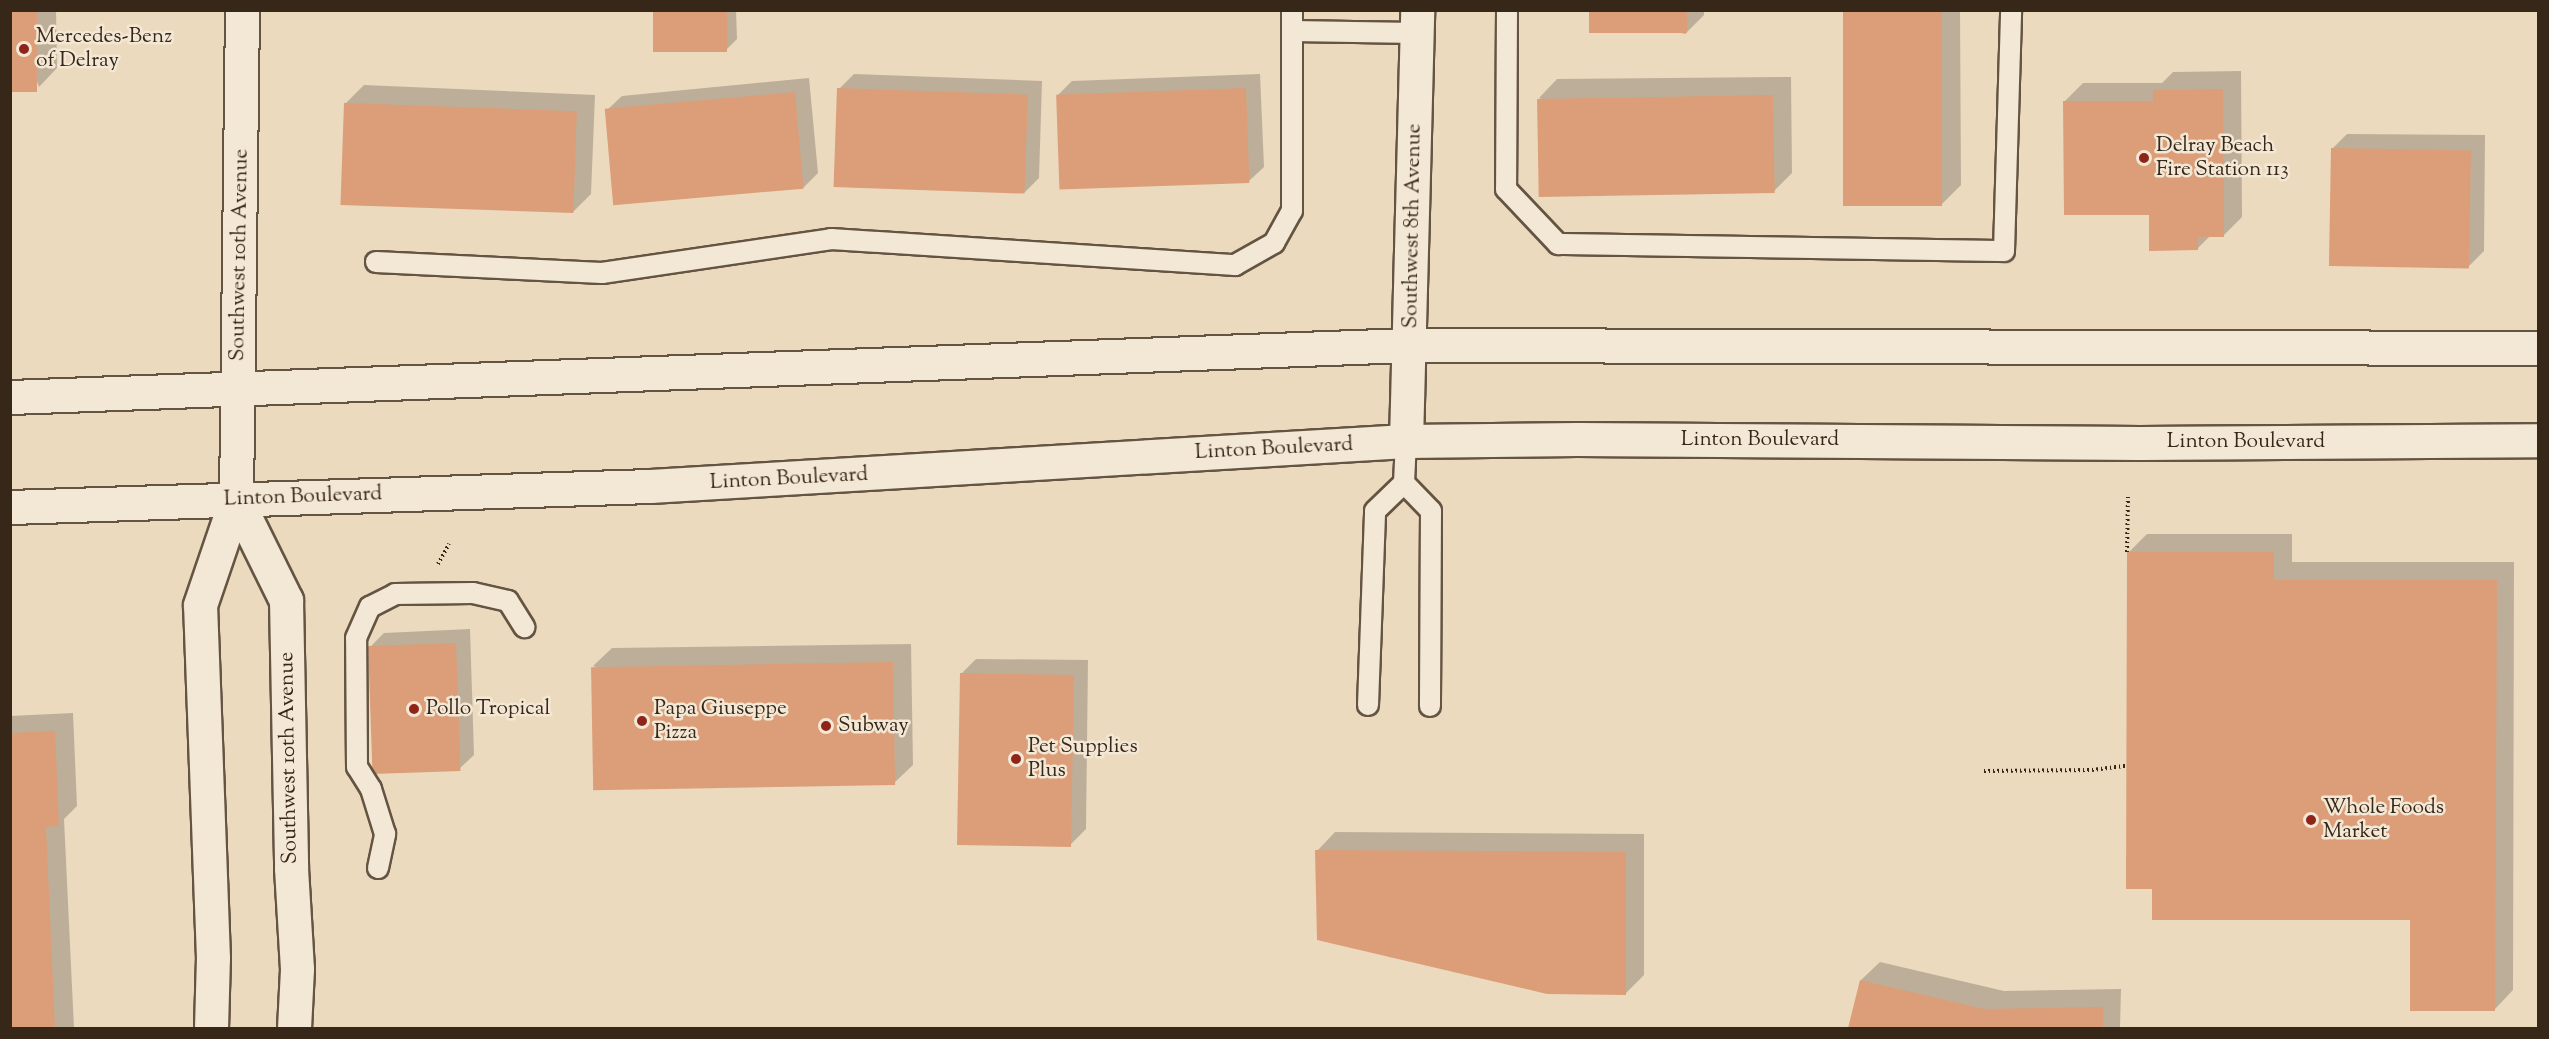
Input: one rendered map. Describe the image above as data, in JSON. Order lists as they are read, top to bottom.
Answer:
{
  "streets": {
    "main road": ["Southwest 8th Avenue", "Southwest 10th Avenue", "Linton Boulevard"]
  },
  "crossings": [
    ["Southwest 8th Avenue", "Linton Boulevard"],
    ["Southwest 10th Avenue", "Linton Boulevard"]
  ],
  "places": [
    "Mercedes-Benz of Delray",
    "Delray Beach Fire Station 113",
    "Pollo Tropical",
    "Papa Giuseppe Pizza",
    "Subway",
    "Pet Supplies Plus",
    "Whole Foods Market"
  ]
}
